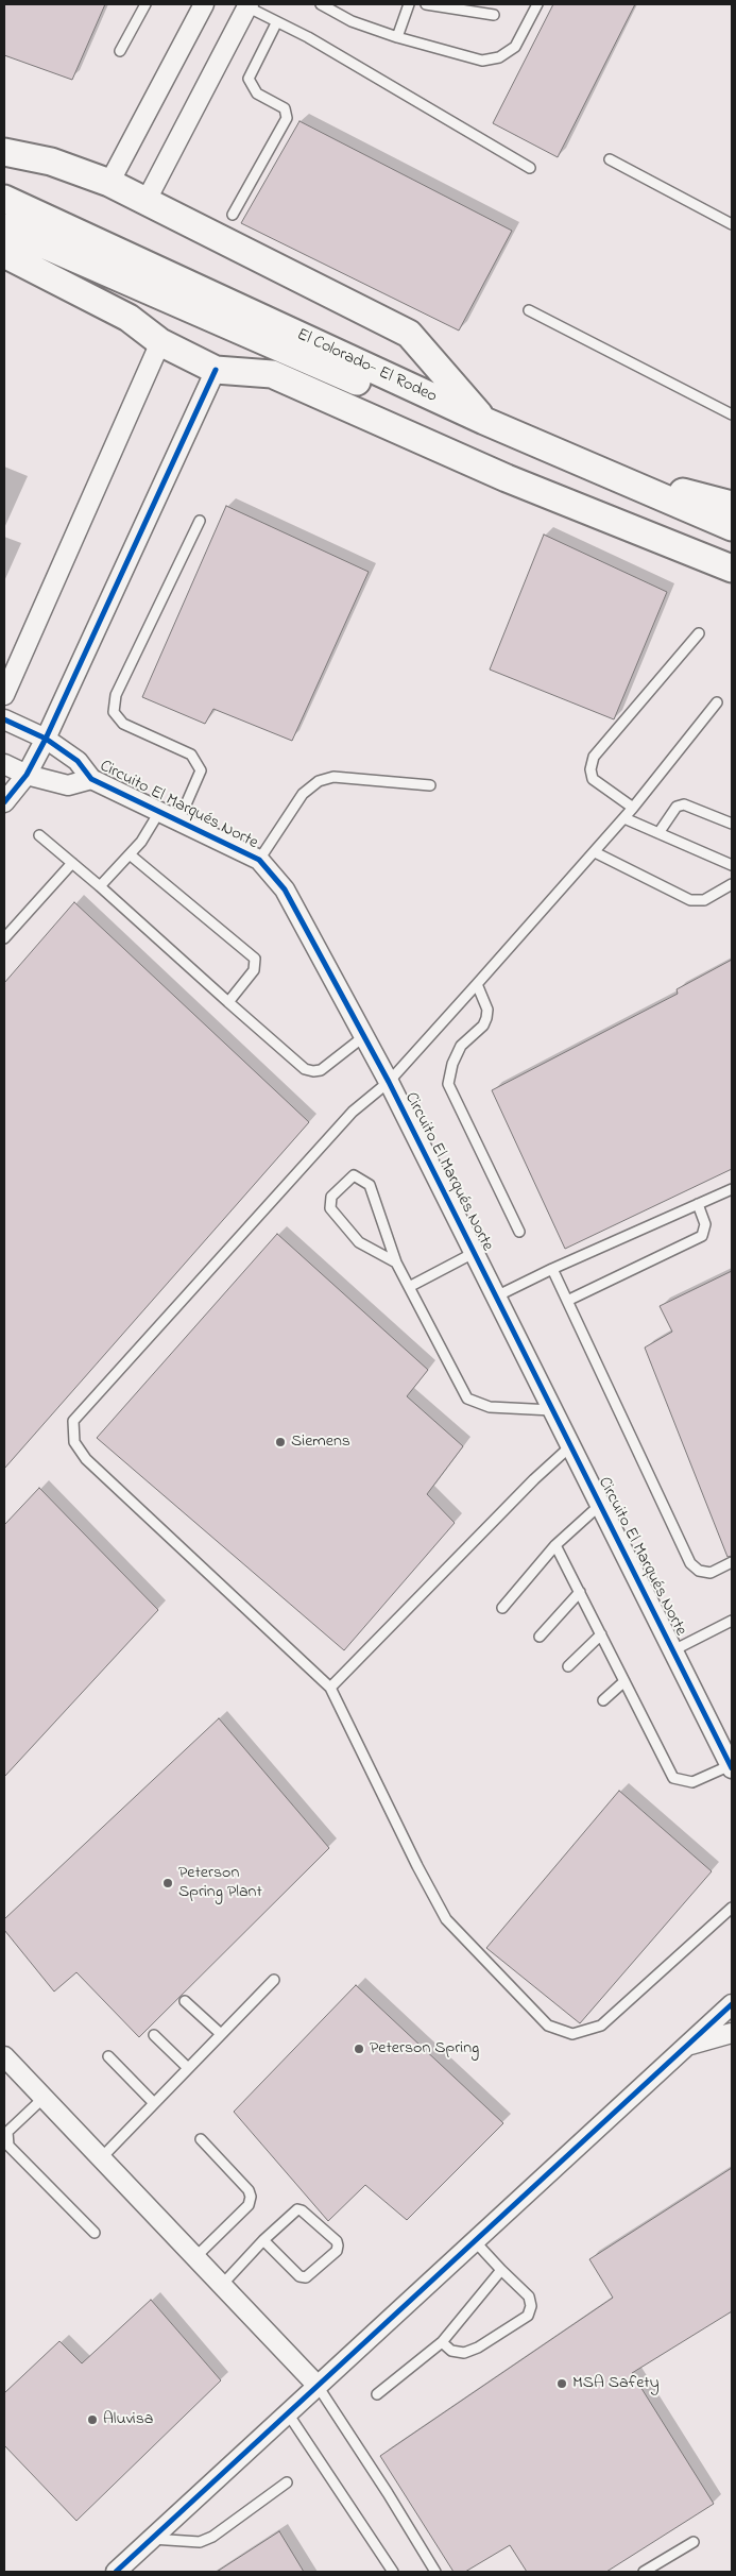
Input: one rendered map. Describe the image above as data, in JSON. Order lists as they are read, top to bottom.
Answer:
{
  "streets": {
    "main road": ["El Colorado- El Rodeo"],
    "street": ["Circuito El Marqués Norte"]
  },
  "places": [
    "Siemens",
    "Peterson Spring Plant",
    "Peterson Spring",
    "MSA Safety",
    "Aluvisa"
  ]
}
